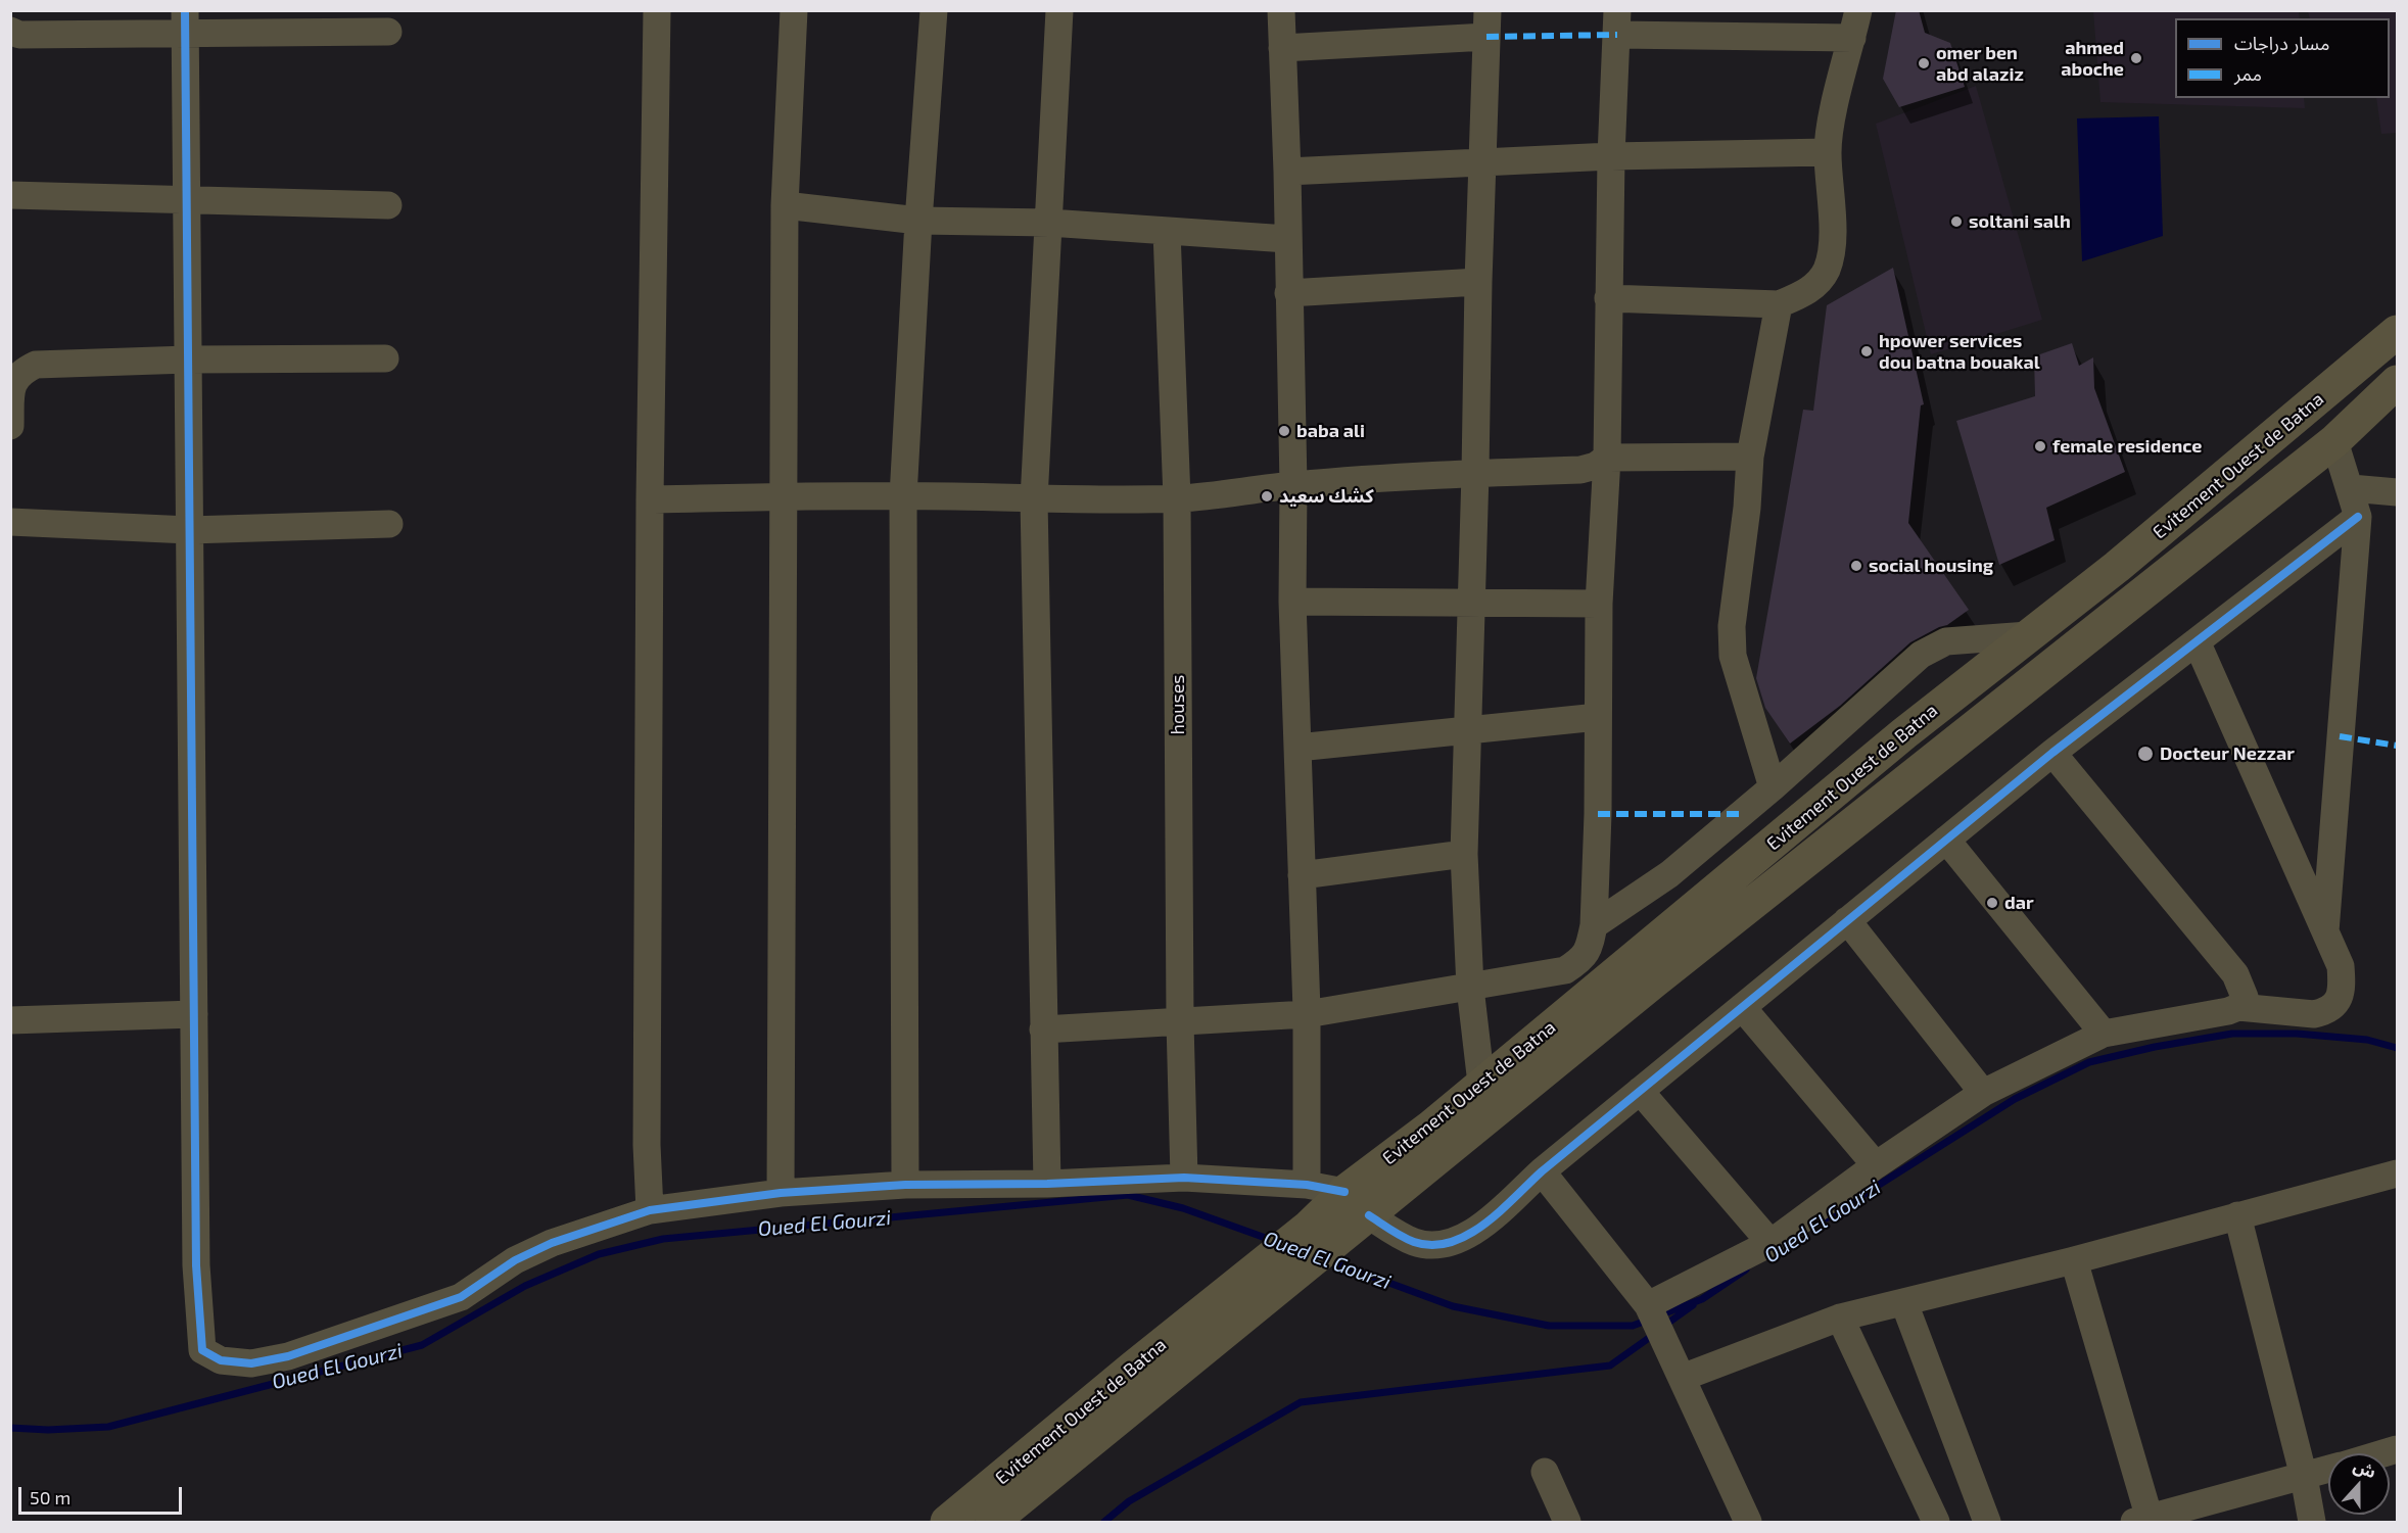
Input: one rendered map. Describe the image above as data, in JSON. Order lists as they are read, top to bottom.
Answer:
{
  "streets": {
    "highway": ["Evitement Ouest de Batna"],
    "street": ["houses"]
  },
  "water": ["Oued El Gourzi"],
  "places": [
    "ahmed aboche",
    "omer ben abd alaziz",
    "soltani salh",
    "hpower services dou batna bouakal",
    "baba ali",
    "female residence",
    "كشك سعيد",
    "social housing",
    "Docteur Nezzar",
    "dar"
  ],
  "legend": ["مسار دراجات", "ممر"],
  "scale_bar": "50 m",
  "north": "top"
}
